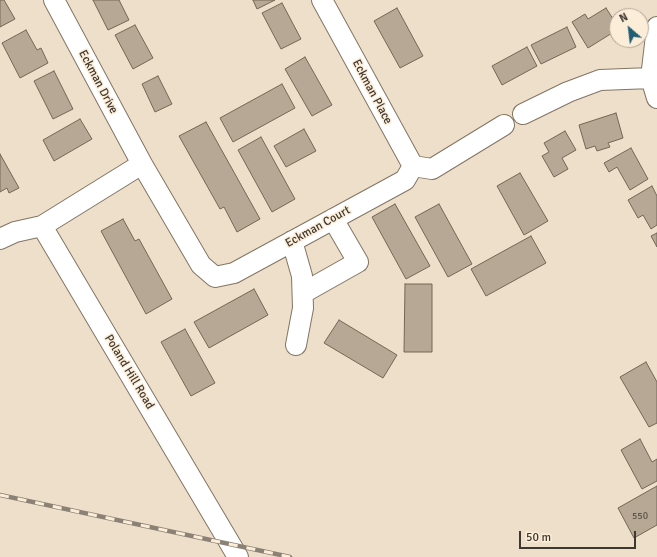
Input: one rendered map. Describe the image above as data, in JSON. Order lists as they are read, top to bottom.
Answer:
{
  "streets": {
    "street": [
      "Eckman Drive",
      "Eckman Place",
      "Eckman Court",
      "Poland Hill Road"
    ]
  },
  "crossings": [
    ["Eckman Drive", "Eckman Court"],
    ["Eckman Place", "Eckman Court"]
  ],
  "house_numbers": ["550"],
  "scale_bar": "50 m",
  "north": "top left"
}
